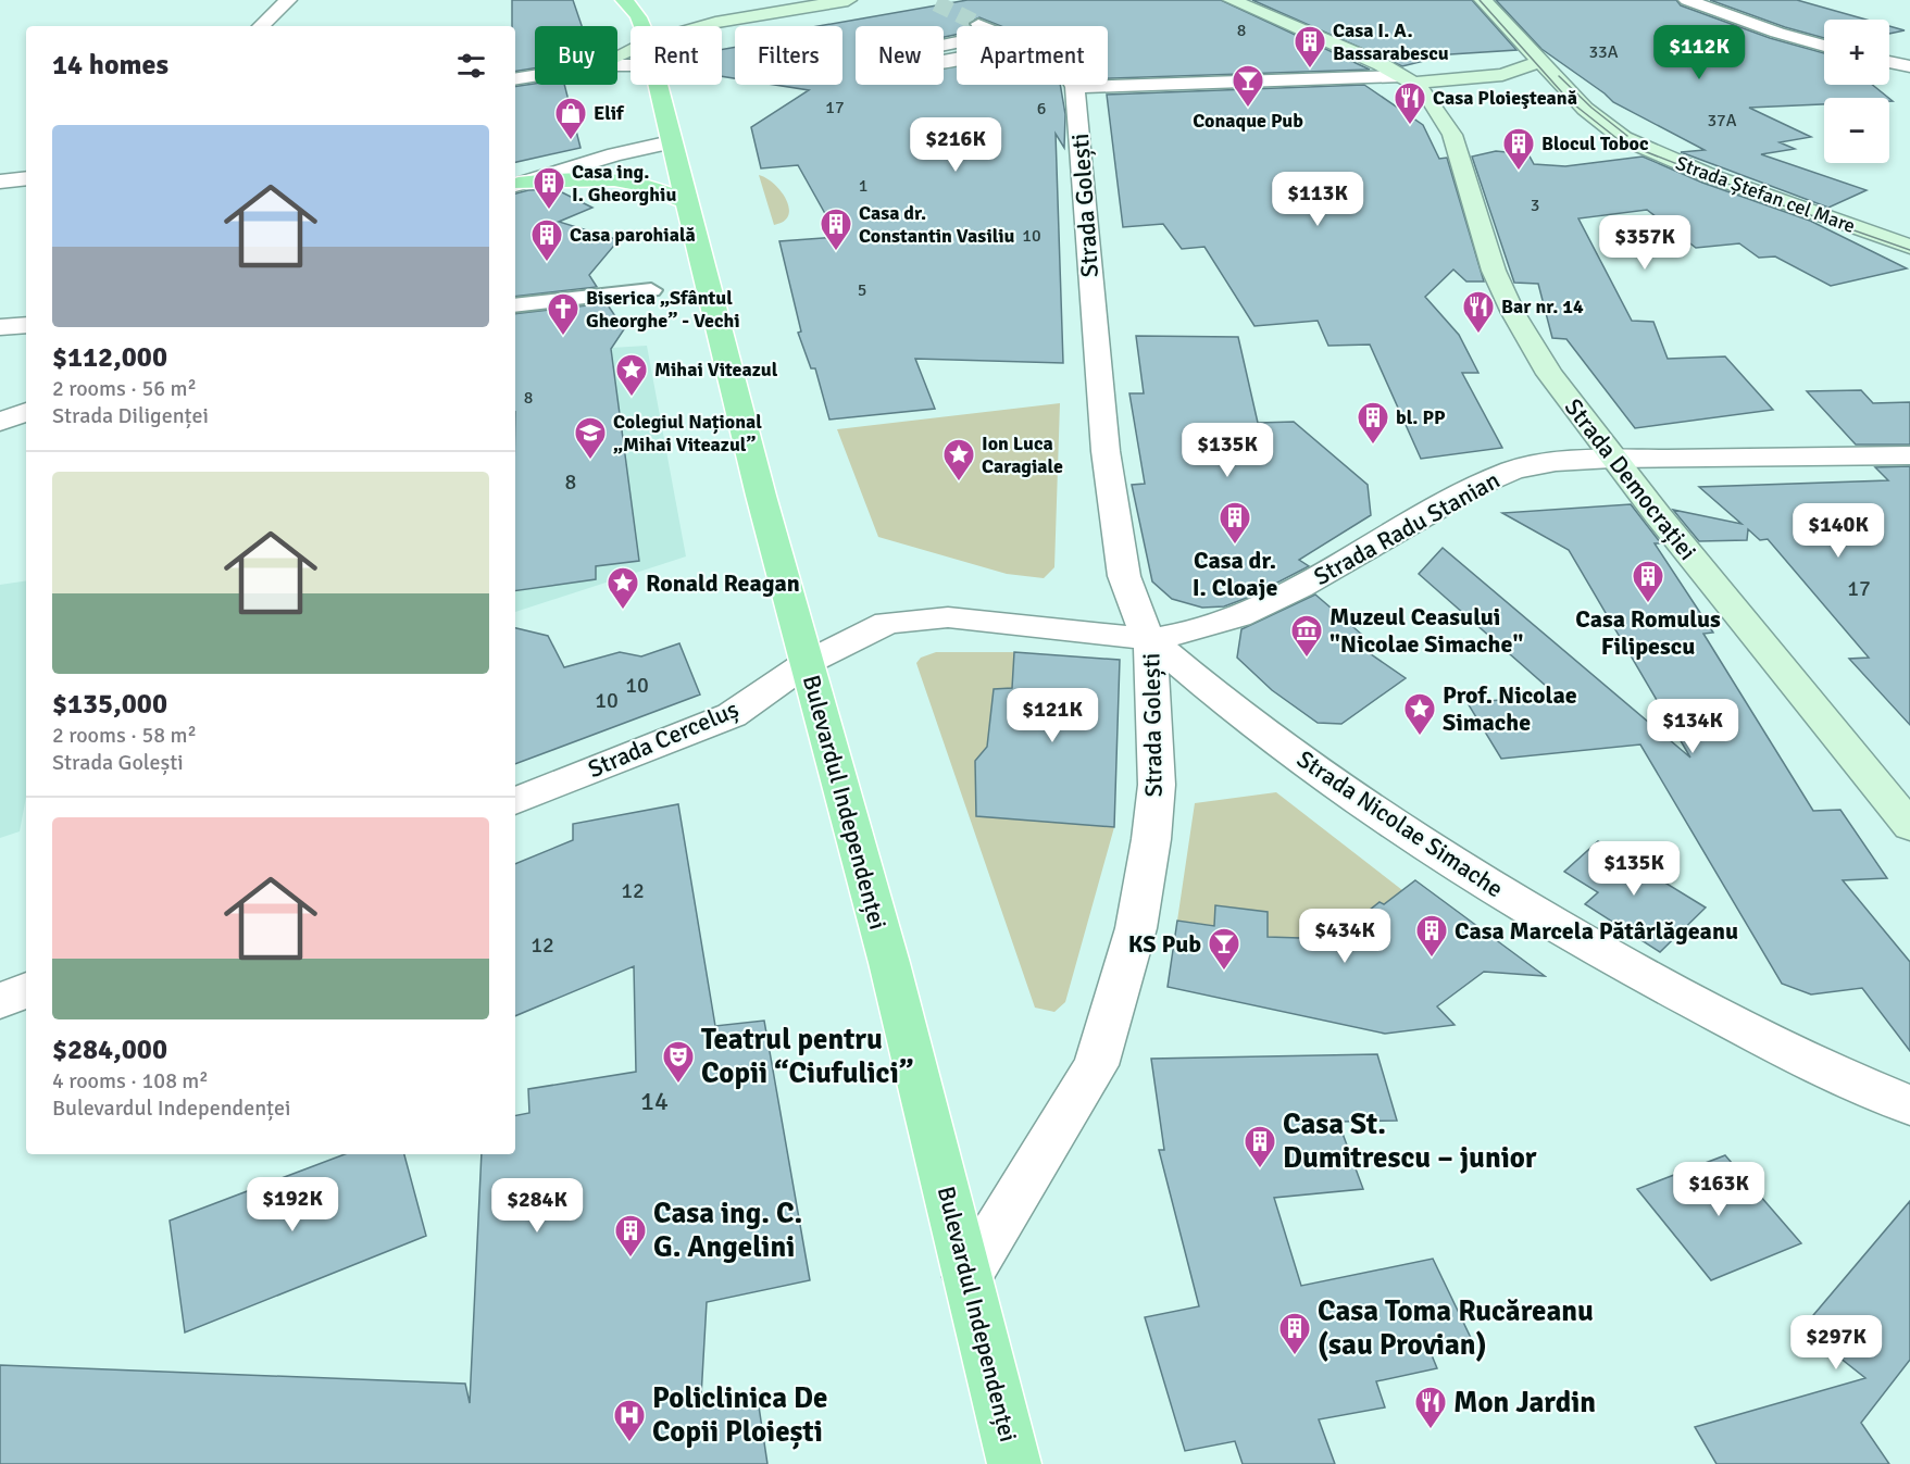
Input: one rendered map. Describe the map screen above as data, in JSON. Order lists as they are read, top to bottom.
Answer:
{
  "streets": {
    "main road": ["Strada Ștefan cel Mare", "Strada Democrației", "Bulevardul Independenței"],
    "street": [
      "Strada Golești",
      "Strada Radu Stanian",
      "Strada Cerceluș",
      "Strada Nicolae Simache"
    ]
  },
  "crossings": [
    ["Strada Golești", "Strada Radu Stanian"],
    ["Strada Golești", "Bulevardul Independenței"],
    ["Strada Golești", "Strada Nicolae Simache"],
    ["Strada Democrației", "Strada Radu Stanian"],
    ["Strada Radu Stanian", "Strada Cerceluș"],
    ["Strada Radu Stanian", "Bulevardul Independenței"],
    ["Strada Radu Stanian", "Strada Nicolae Simache"],
    ["Strada Cerceluș", "Bulevardul Independenței"]
  ],
  "places": {
    "building": [
      "Casa I. A. Bassarabescu",
      "Blocul Toboc",
      "Casa ing. I. Gheorghiu",
      "Casa dr. Constantin Vasiliu",
      "Casa parohială",
      "bl. PP",
      "Casa dr. I. Cloaje",
      "Casa Romulus Filipescu",
      "Casa Marcela Pătârlăgeanu",
      "Casa St. Dumitrescu – junior",
      "Casa ing. C. G. Angelini",
      "Casa Toma Rucăreanu (sau Provian)"
    ],
    "bar": ["Conaque Pub", "KS Pub"],
    "restaurant": ["Casa Ploieşteană", "Bar nr. 14", "Mon Jardin"],
    "shop": ["Elif"],
    "church": ["Biserica „Sfântul Gheorghe” - Vechi"],
    "place": [
      "Mihai Viteazul",
      "Ion Luca Caragiale",
      "Ronald Reagan",
      "Prof. Nicolae Simache"
    ],
    "school or university": ["Colegiul Național „Mihai Viteazul”"],
    "museum": ["Muzeul Ceasului \"Nicolae Simache\""],
    "theatre": ["Teatrul pentru Copii “Ciufulici”"],
    "hospital": ["Policlinica De Copii Ploiești"]
  },
  "house_numbers": [
    "8",
    "33A",
    "17",
    "6",
    "37A",
    "1",
    "3",
    "10",
    "5",
    "8",
    "8",
    "17",
    "10",
    "10",
    "12",
    "12",
    "14"
  ],
  "page": {
    "map_buttons": ["+", "−"],
    "price": [
      "$112K",
      "$216K",
      "$113K",
      "$357K",
      "$135K",
      "$140K",
      "$121K",
      "$134K",
      "$135K",
      "$434K",
      "$163K",
      "$192K",
      "$284K",
      "$297K"
    ],
    "chip": [
      "Buy",
      "Rent",
      "Filters",
      "New",
      "Apartment"
    ],
    "heading": "14 homes",
    "list": [
      {
        "name": "$112,000",
        "note": "2 rooms · 56 m² · Strada Diligenței"
      },
      {
        "name": "$135,000",
        "note": "2 rooms · 58 m² · Strada Golești"
      },
      {
        "name": "$284,000",
        "note": "4 rooms · 108 m² · Bulevardul Independenței"
      }
    ]
  }
}
